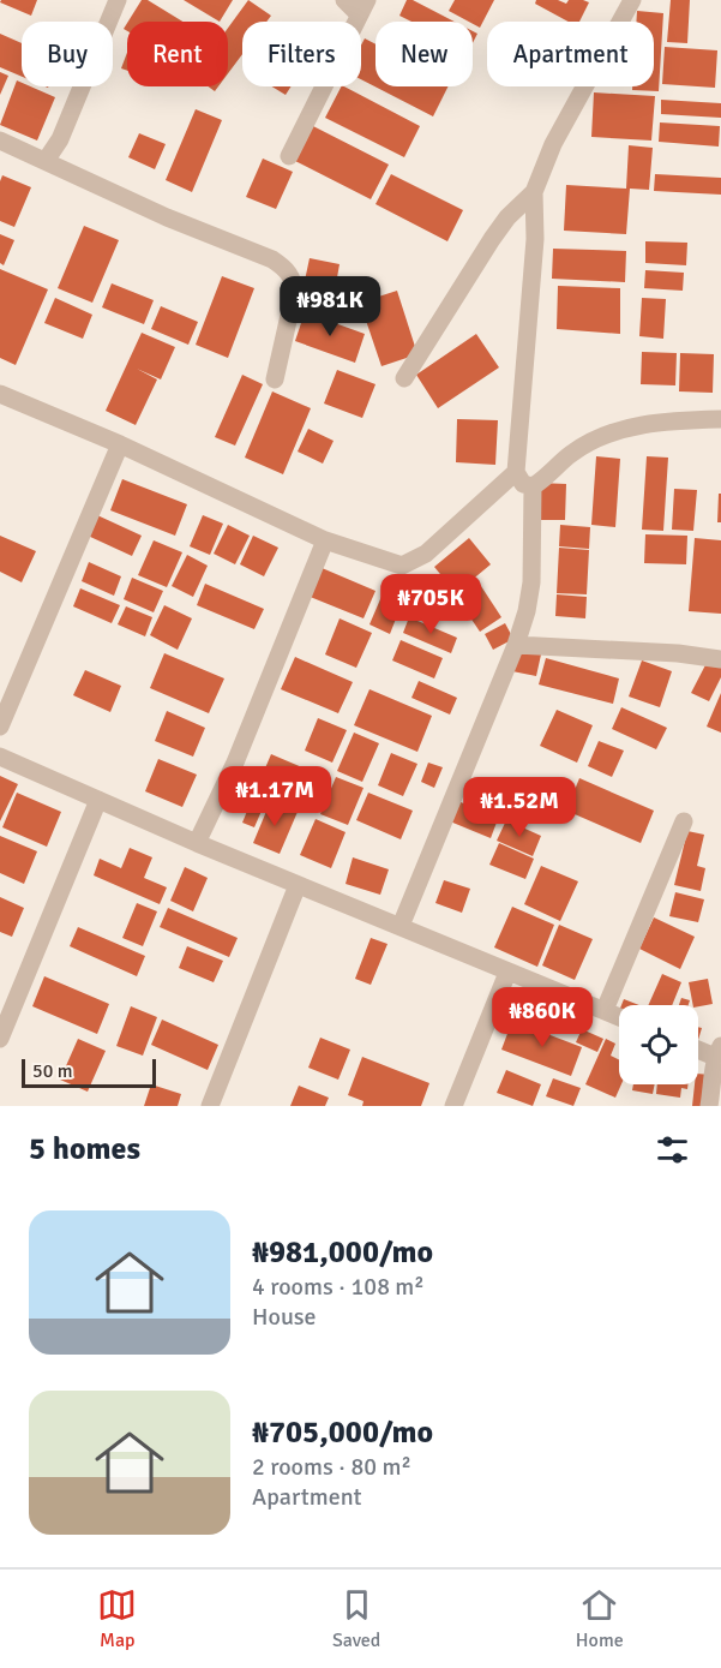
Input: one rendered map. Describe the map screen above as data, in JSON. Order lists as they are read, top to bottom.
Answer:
{
  "scale_bar": "50 m",
  "page": {
    "chip": [
      "Buy",
      "Rent",
      "Filters",
      "New",
      "Apartment"
    ],
    "price": [
      "₦981K",
      "₦705K",
      "₦1.17M",
      "₦1.52M",
      "₦860K"
    ],
    "scale": "50 m",
    "heading": "5 homes",
    "list": [
      {
        "name": "₦981,000/mo",
        "note": "4 rooms · 108 m² · House"
      },
      {
        "name": "₦705,000/mo",
        "note": "2 rooms · 80 m² · Apartment"
      }
    ],
    "tabs": ["Map", "Saved", "Home"]
  }
}
